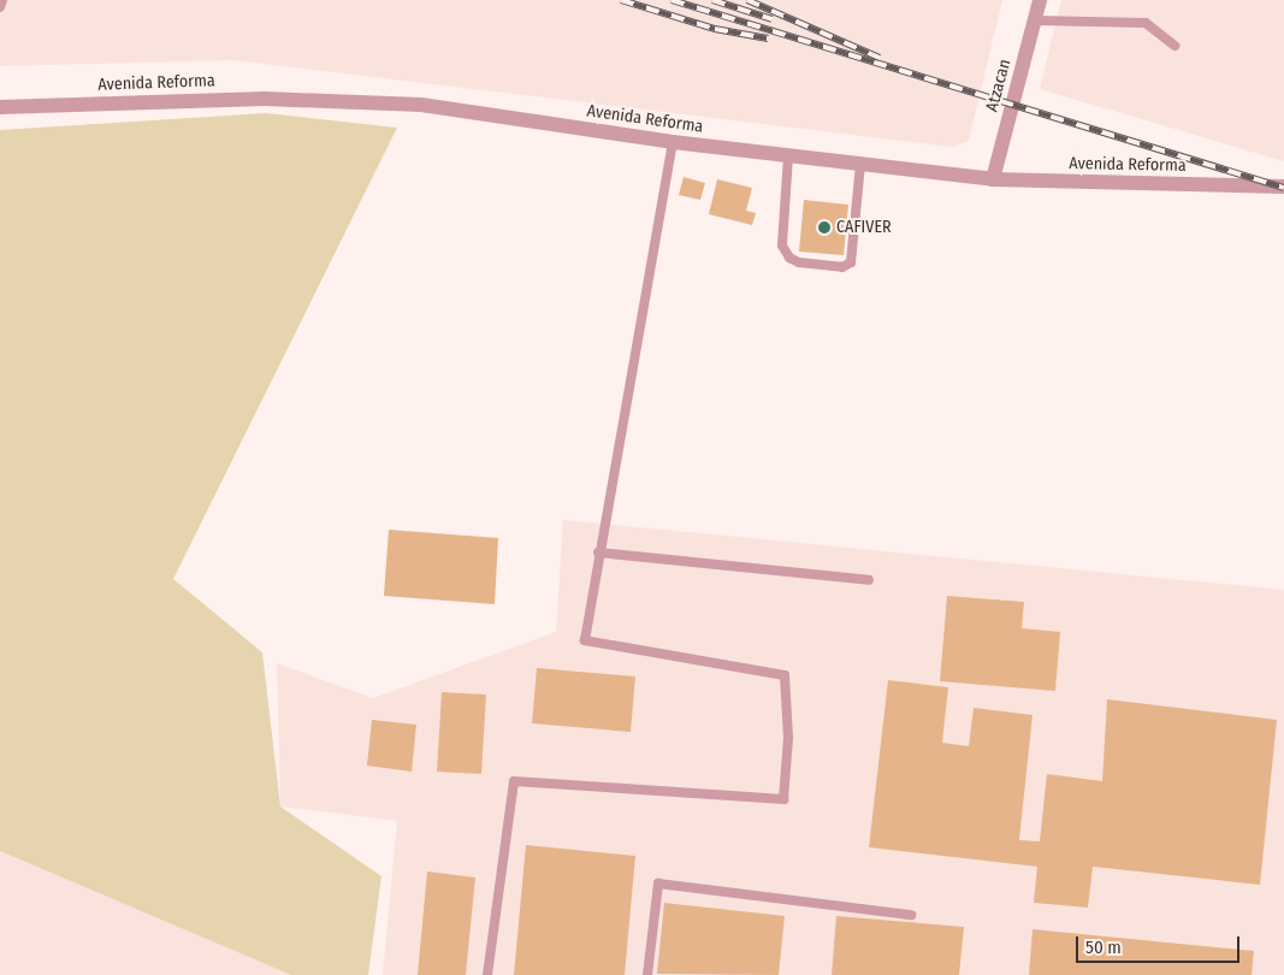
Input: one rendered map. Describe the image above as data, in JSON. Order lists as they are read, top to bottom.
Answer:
{
  "streets": {
    "street": ["Avenida Reforma", "Atzacan"]
  },
  "crossings": [
    ["Avenida Reforma", "Atzacan"]
  ],
  "places": ["CAFIVER"],
  "scale_bar": "50 m"
}
